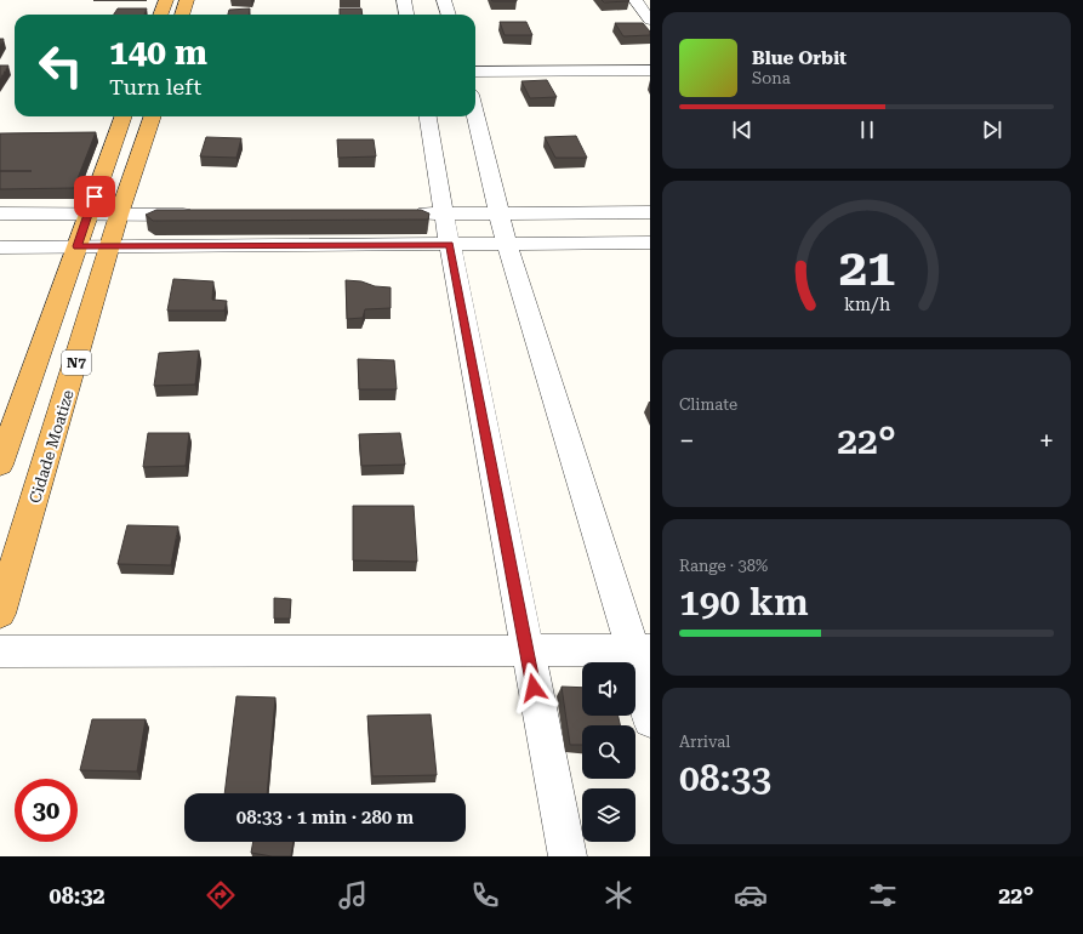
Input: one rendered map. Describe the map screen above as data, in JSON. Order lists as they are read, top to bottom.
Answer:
{
  "streets": {
    "highway": ["N7", "Cidade Moatize"]
  },
  "page": {
    "turn": ["140 m", "Turn left"],
    "song": ["Blue Orbit", "Sona"],
    "tile": [
      "Climate",
      ["Range · 38%", "190 km"],
      ["Arrival", "08:33"]
    ],
    "heat": ["−", "22°", "+"],
    "limit": "30",
    "trip": "08:33 · 1 min · 280 m",
    "tabs": ["08:32", "22°"],
    "gauge": ["21", "km/h"]
  }
}
